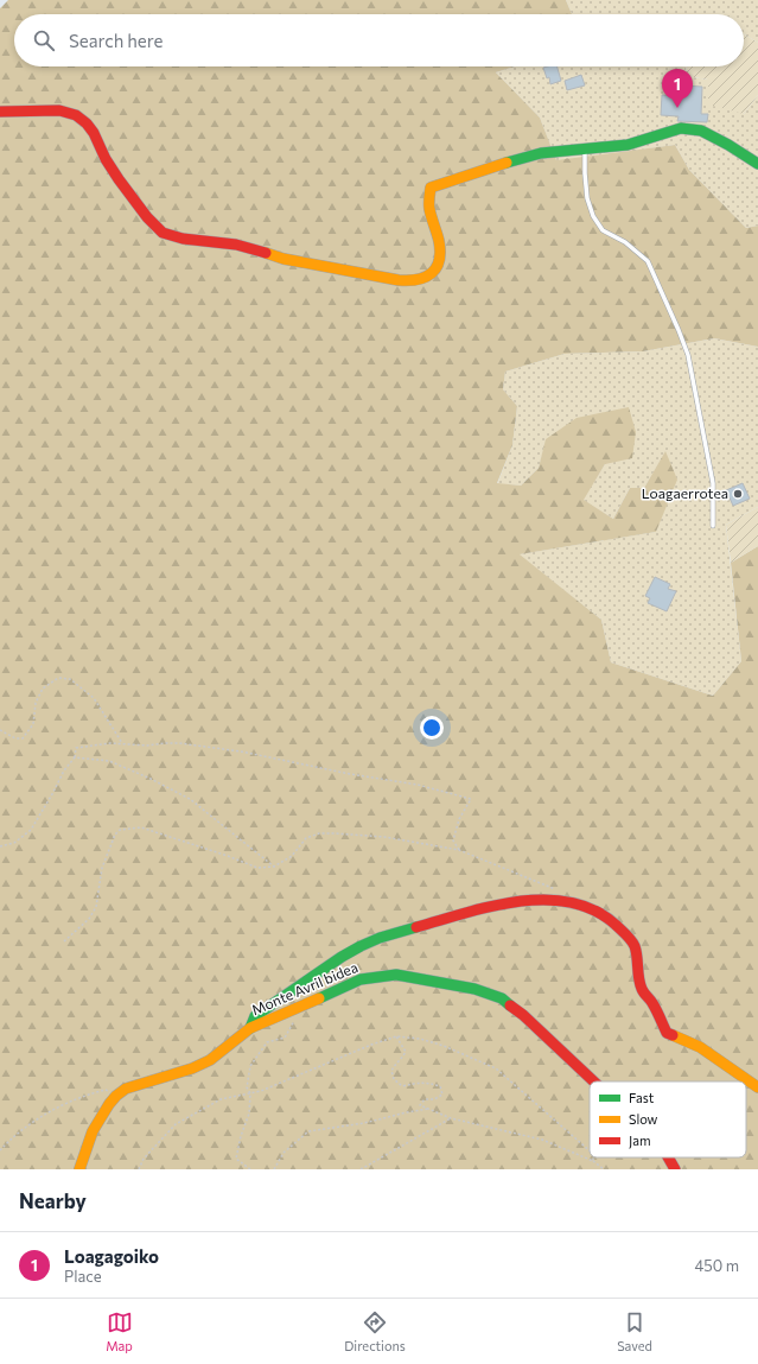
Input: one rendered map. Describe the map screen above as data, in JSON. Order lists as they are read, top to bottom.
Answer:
{
  "streets": {
    "street": ["Monte Avril bidea"]
  },
  "places": ["Loagaerrotea"],
  "legend": ["Fast", "Slow", "Jam"],
  "page": {
    "search": "Search here",
    "pins": "1",
    "heading": "Nearby",
    "list": [
      {
        "mark": "1",
        "name": "Loagagoiko",
        "note": "Place",
        "value": "450 m"
      }
    ],
    "nav": ["Map", "Directions", "Saved"]
  }
}
